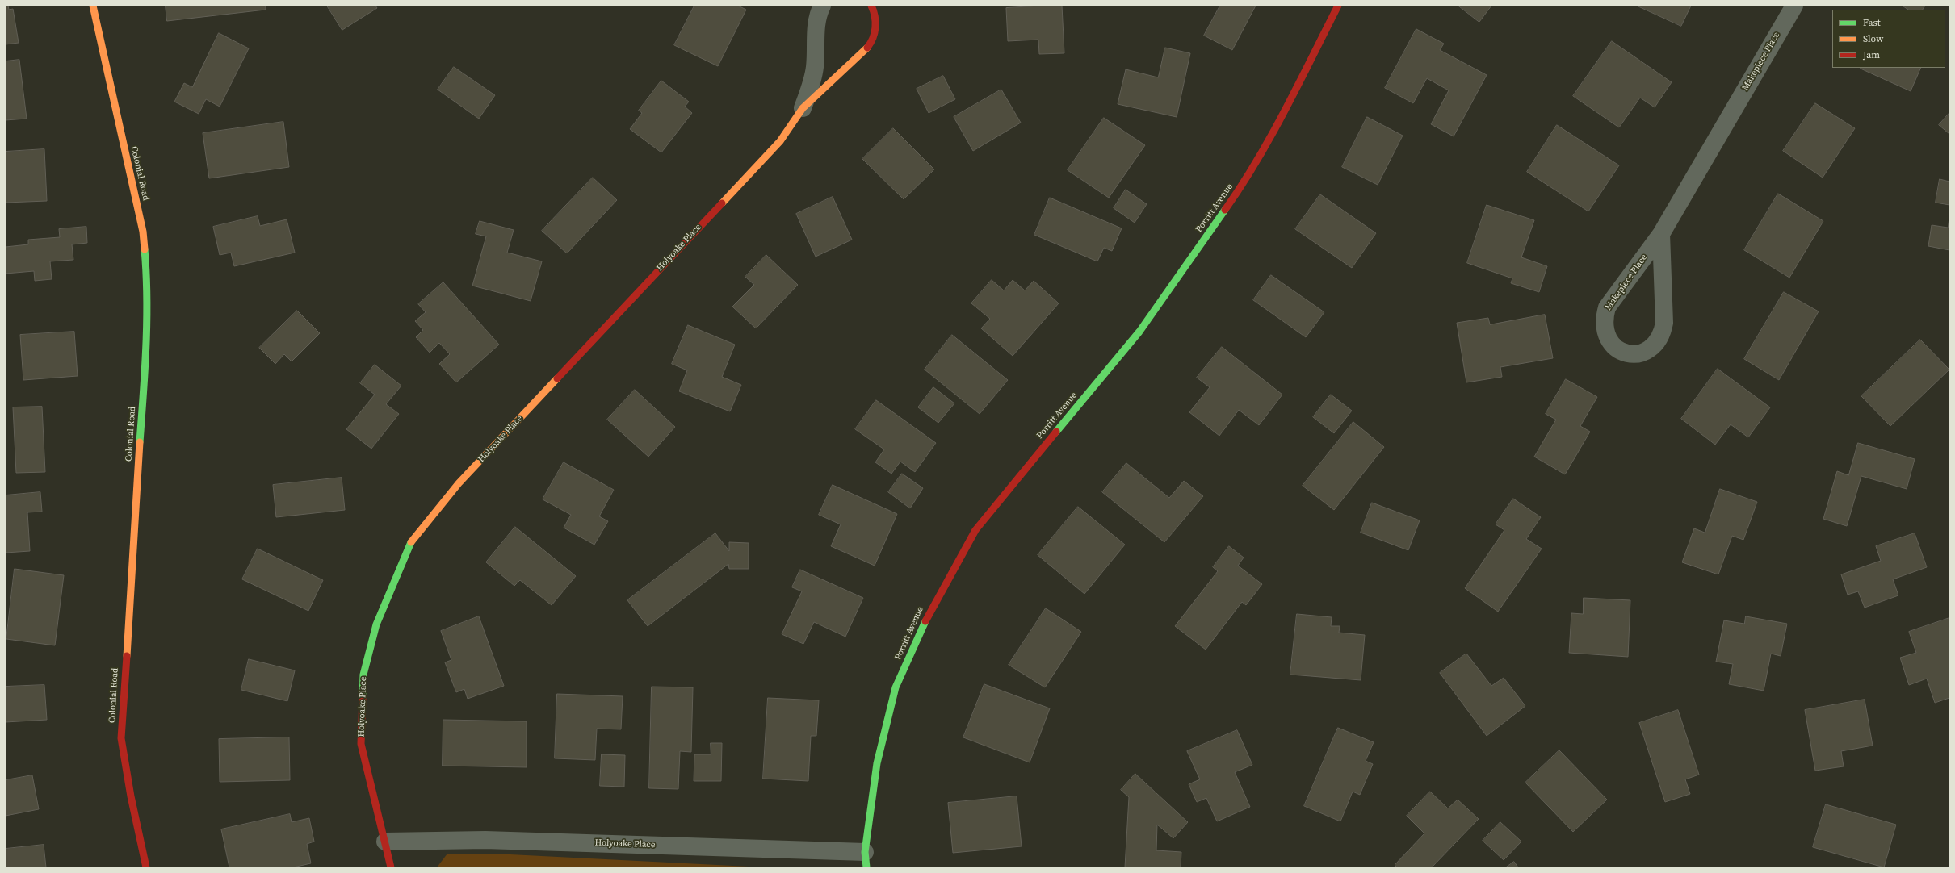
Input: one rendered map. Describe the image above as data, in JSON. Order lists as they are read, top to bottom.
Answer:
{
  "streets": {
    "street": [
      "Makepiece Place",
      "Colonial Road",
      "Porritt Avenue",
      "Holyoake Place"
    ]
  },
  "crossings": [
    ["Porritt Avenue", "Holyoake Place"]
  ],
  "legend": ["Fast", "Slow", "Jam"]
}
